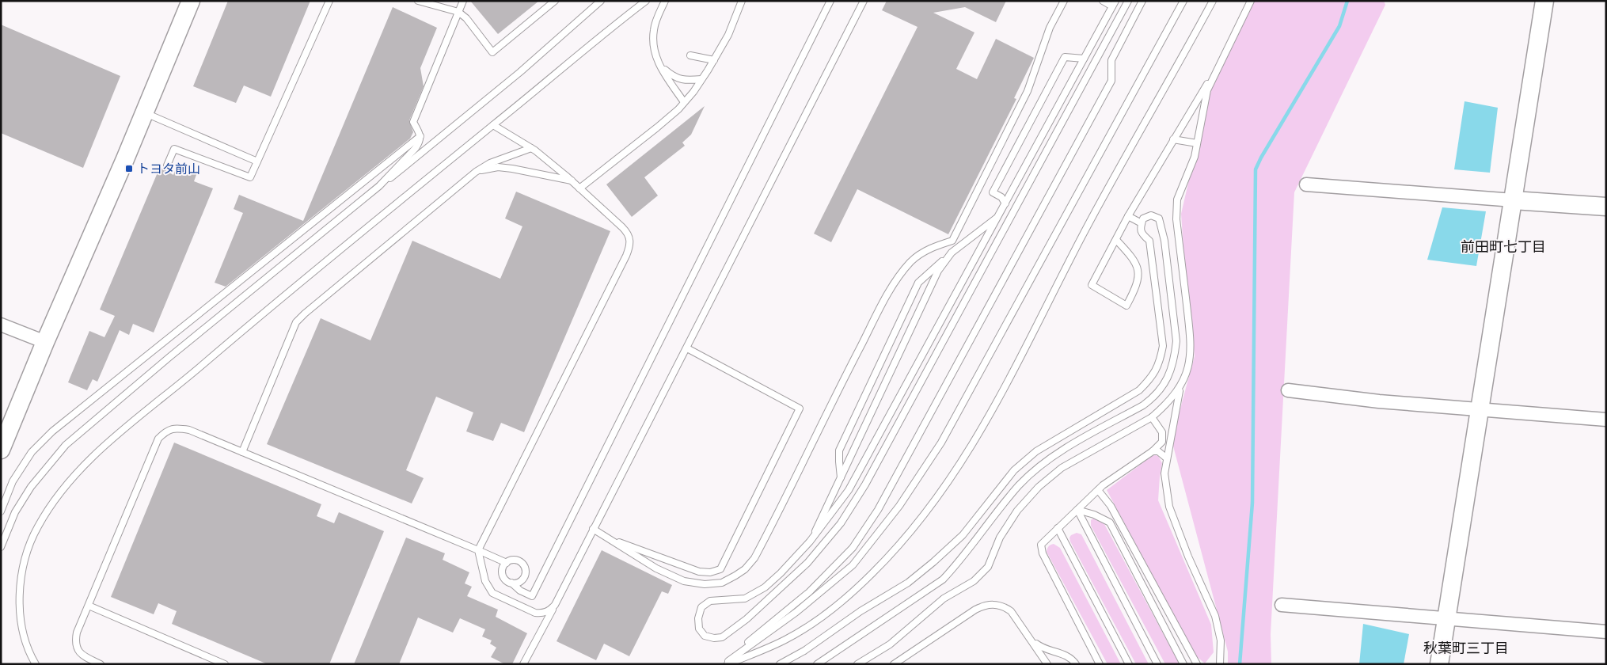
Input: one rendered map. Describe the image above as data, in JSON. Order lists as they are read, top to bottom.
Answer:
{
  "districts": ["前田町七丁目", "秋葉町三丁目"],
  "places": {
    "transit": ["トヨタ前山"]
  }
}
